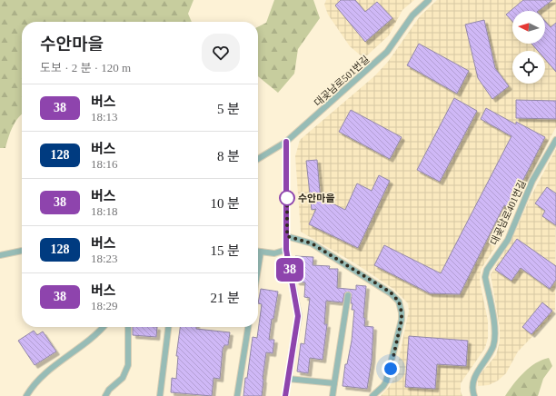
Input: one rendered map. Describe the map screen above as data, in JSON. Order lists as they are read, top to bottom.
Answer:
{
  "streets": {
    "lane": ["대곶남로501번길", "대곶남로401번길"]
  },
  "places": ["수안마을"],
  "lines": ["bus line 38"],
  "north": "left",
  "page": {
    "on_map": "38",
    "heading": ["수안마을", "도보 · 2 분 · 120 m"],
    "list": [
      {
        "mark": "38",
        "name": "버스",
        "note": "18:13",
        "value": "5 분"
      },
      {
        "mark": "128",
        "name": "버스",
        "note": "18:16",
        "value": "8 분"
      },
      {
        "mark": "38",
        "name": "버스",
        "note": "18:18",
        "value": "10 분"
      },
      {
        "mark": "128",
        "name": "버스",
        "note": "18:23",
        "value": "15 분"
      },
      {
        "mark": "38",
        "name": "버스",
        "note": "18:29",
        "value": "21 분"
      }
    ]
  }
}
